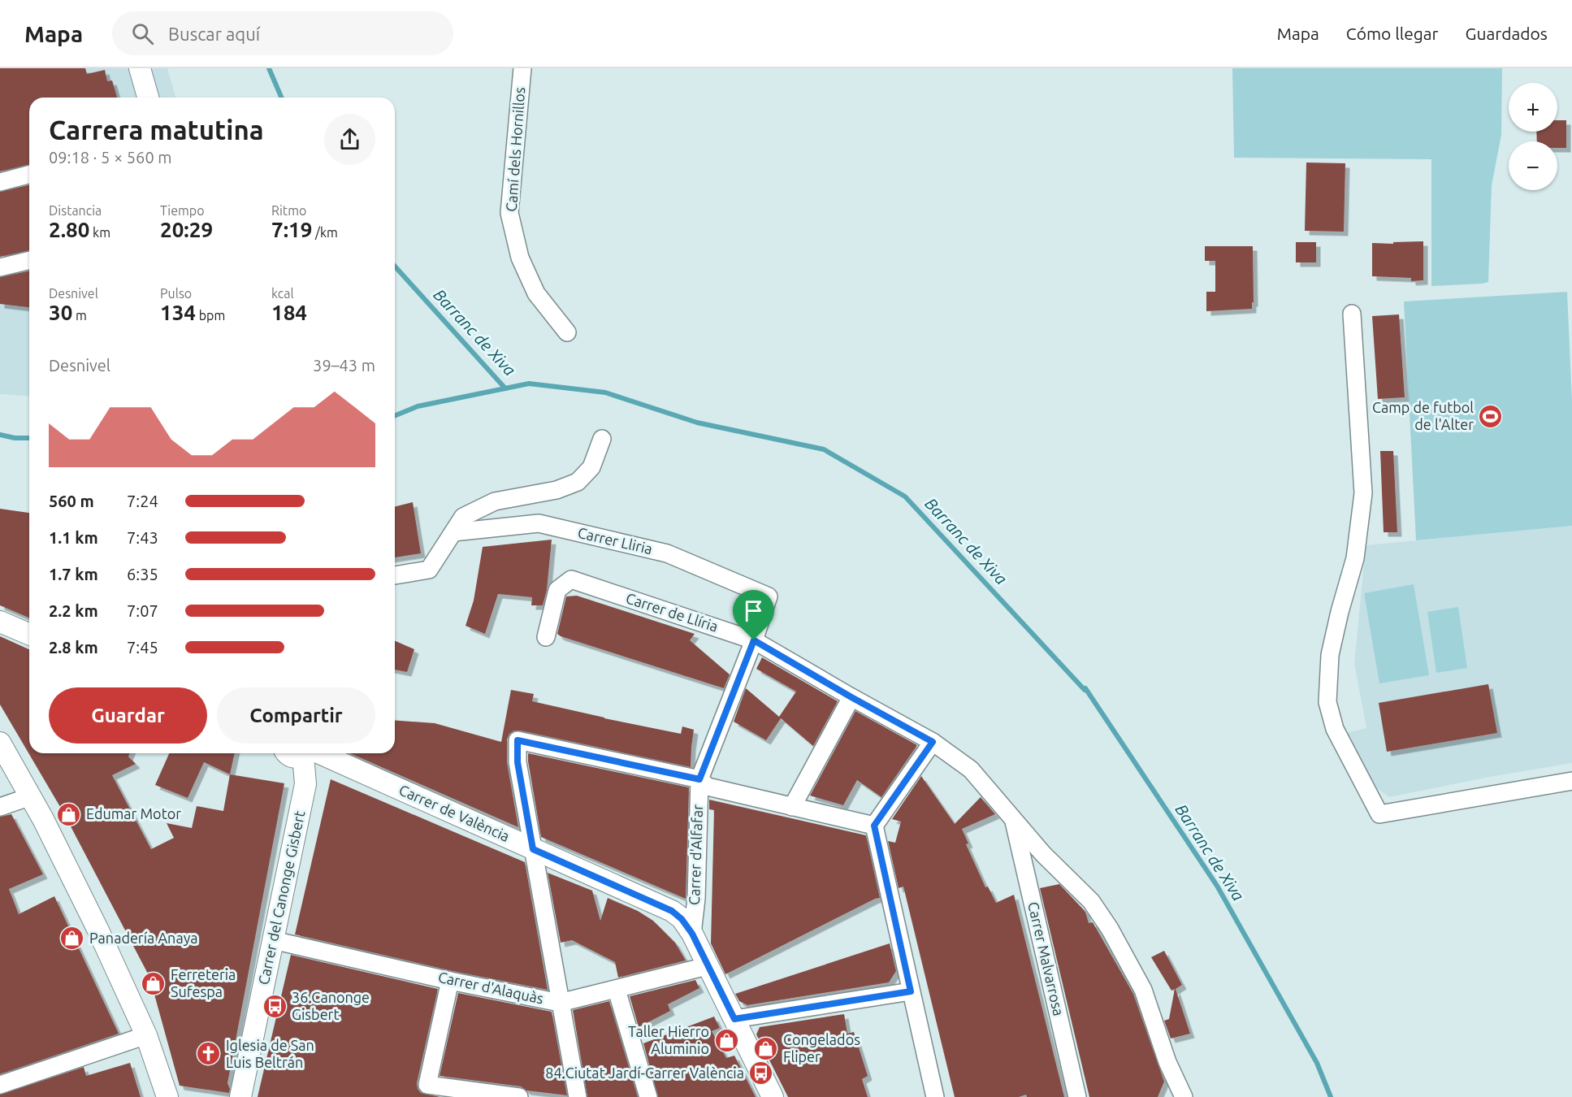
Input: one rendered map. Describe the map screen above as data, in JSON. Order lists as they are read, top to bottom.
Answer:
{
  "streets": {
    "street": [
      "Camí dels Hornillos",
      "Carrer Lliria",
      "Carrer de Llíria",
      "Carrer de València",
      "Carrer d'Alfafar",
      "Carrer del Canonge Gisbert",
      "Carrer Malvarrosa",
      "Carrer d'Alaquàs"
    ]
  },
  "crossings": [
    ["Carrer Lliria", "Carrer d'Alfafar"],
    ["Carrer de Llíria", "Carrer d'Alfafar"],
    ["Carrer de Llíria", "Carrer Malvarrosa"],
    ["Carrer de València", "Carrer d'Alfafar"],
    ["Carrer de València", "Carrer d'Alaquàs"],
    ["Carrer del Canonge Gisbert", "Carrer d'Alaquàs"]
  ],
  "water": ["Barranc de Xiva"],
  "places": {
    "sports": ["Camp de futbol de l'Alter"],
    "shop": [
      "Edumar Motor",
      "Panadería Anaya",
      "Ferreteria Sufespa",
      "Taller Hierro Aluminio",
      "Congelados Fliper"
    ],
    "bus stop": ["36.Canonge Gisbert", "84.Ciutat Jardí-Carrer València"],
    "church": ["Iglesia de San Luis Beltrán"]
  },
  "page": {
    "header": "Mapa",
    "search": "Buscar aquí",
    "nav": ["Mapa", "Cómo llegar", "Guardados"],
    "map_buttons": ["+", "−"],
    "heading": ["Carrera matutina", "09:18 · 5 × 560 m"],
    "stats": [
      ["Distancia", "2.80 km"],
      ["Tiempo", "20:29"],
      ["Ritmo", "7:19 /km"],
      ["Desnivel", "30 m"],
      ["Pulso", "134 bpm"],
      ["kcal", "184"]
    ],
    "chart": ["Desnivel", "39–43 m"],
    "list": [
      {
        "name": "560 m",
        "note": "7:24"
      },
      {
        "name": "1.1 km",
        "note": "7:43"
      },
      {
        "name": "1.7 km",
        "note": "6:35"
      },
      {
        "name": "2.2 km",
        "note": "7:07"
      },
      {
        "name": "2.8 km",
        "note": "7:45"
      }
    ],
    "buttons": ["Guardar", "Compartir"]
  }
}
